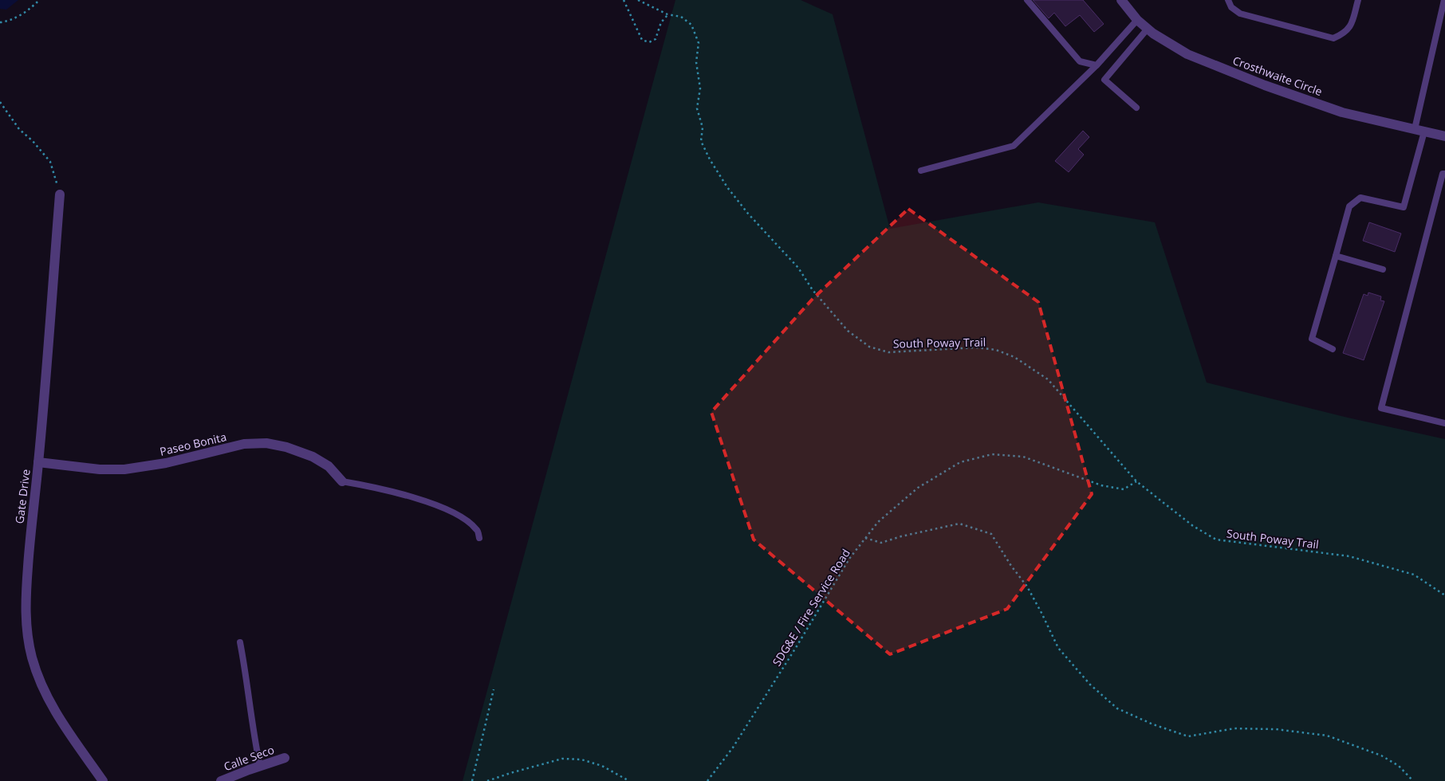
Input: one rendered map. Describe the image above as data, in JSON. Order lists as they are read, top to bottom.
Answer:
{
  "streets": {
    "street": [
      "Crosthwaite Circle",
      "Paseo Bonita",
      "Gate Drive",
      "Calle Seco"
    ],
    "path": ["South Poway Trail", "SDG&E / Fire Service Road"]
  },
  "crossings": [
    ["South Poway Trail", "SDG&E / Fire Service Road"],
    ["Paseo Bonita", "Gate Drive"]
  ]
}
